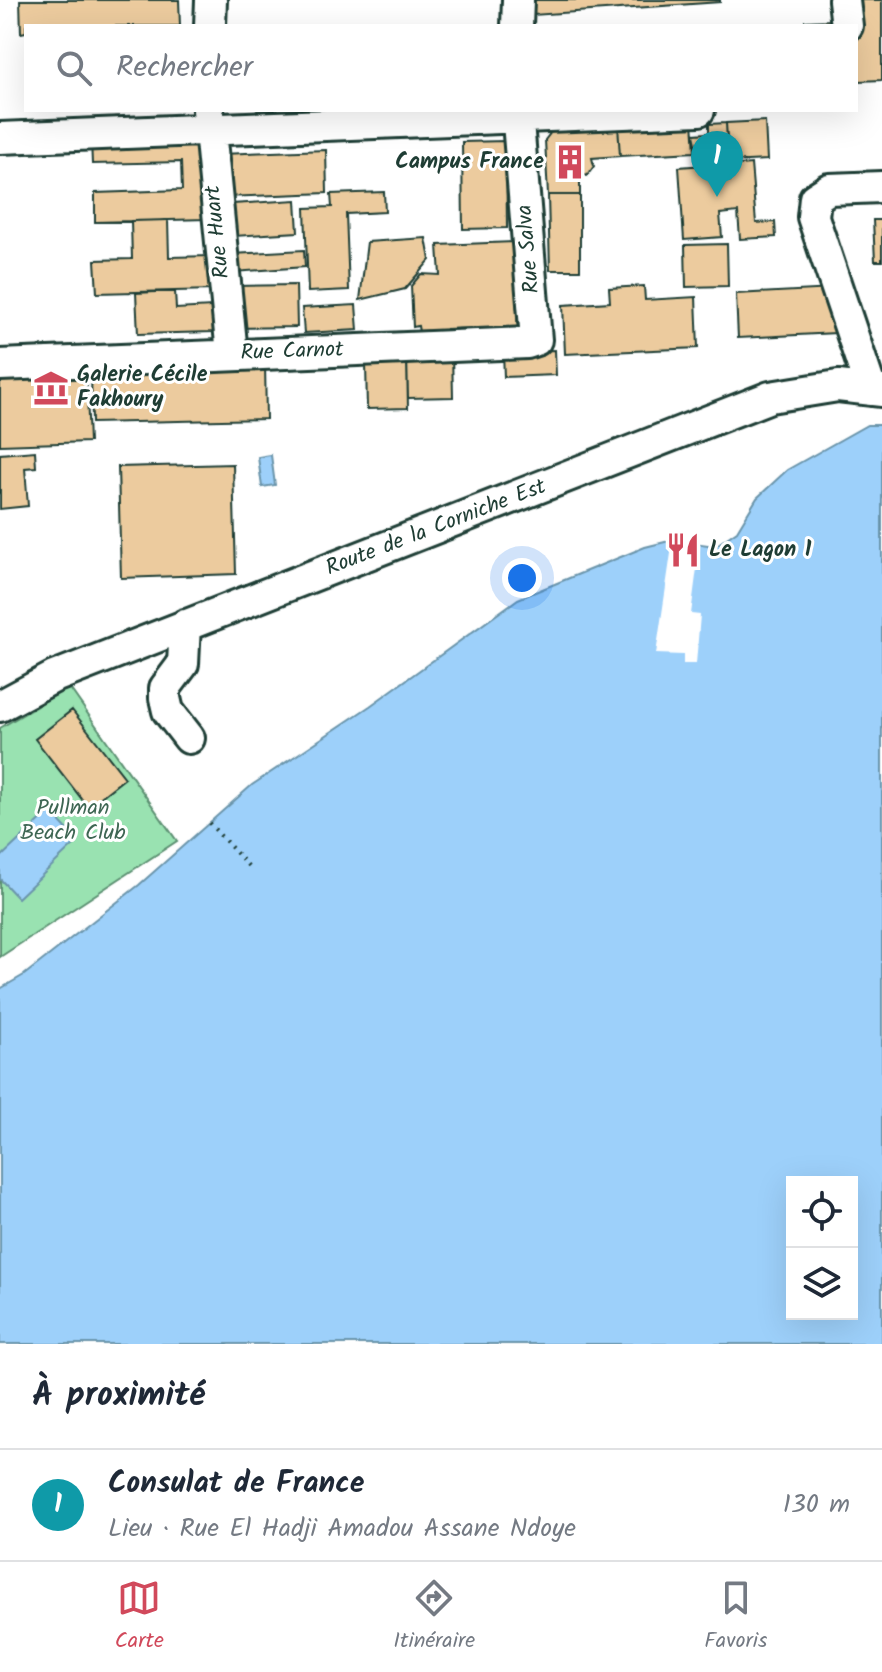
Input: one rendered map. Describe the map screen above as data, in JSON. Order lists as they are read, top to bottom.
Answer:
{
  "streets": {
    "street": [
      "Rue Huart",
      "Rue Salva",
      "Rue Carnot",
      "Route de la Corniche Est"
    ]
  },
  "crossings": [
    ["Rue Huart", "Rue Carnot"],
    ["Rue Salva", "Rue Carnot"]
  ],
  "parks": ["Pullman Beach Club"],
  "places": {
    "building": ["Campus France"],
    "museum": ["Galerie Cécile Fakhoury"],
    "restaurant": ["Le Lagon 1"]
  },
  "page": {
    "search": "Rechercher",
    "pins": "1",
    "heading": "À proximité",
    "list": [
      {
        "mark": "1",
        "name": "Consulat de France",
        "note": "Lieu · Rue El Hadji Amadou Assane Ndoye",
        "value": "130 m"
      }
    ],
    "nav": ["Carte", "Itinéraire", "Favoris"]
  }
}
